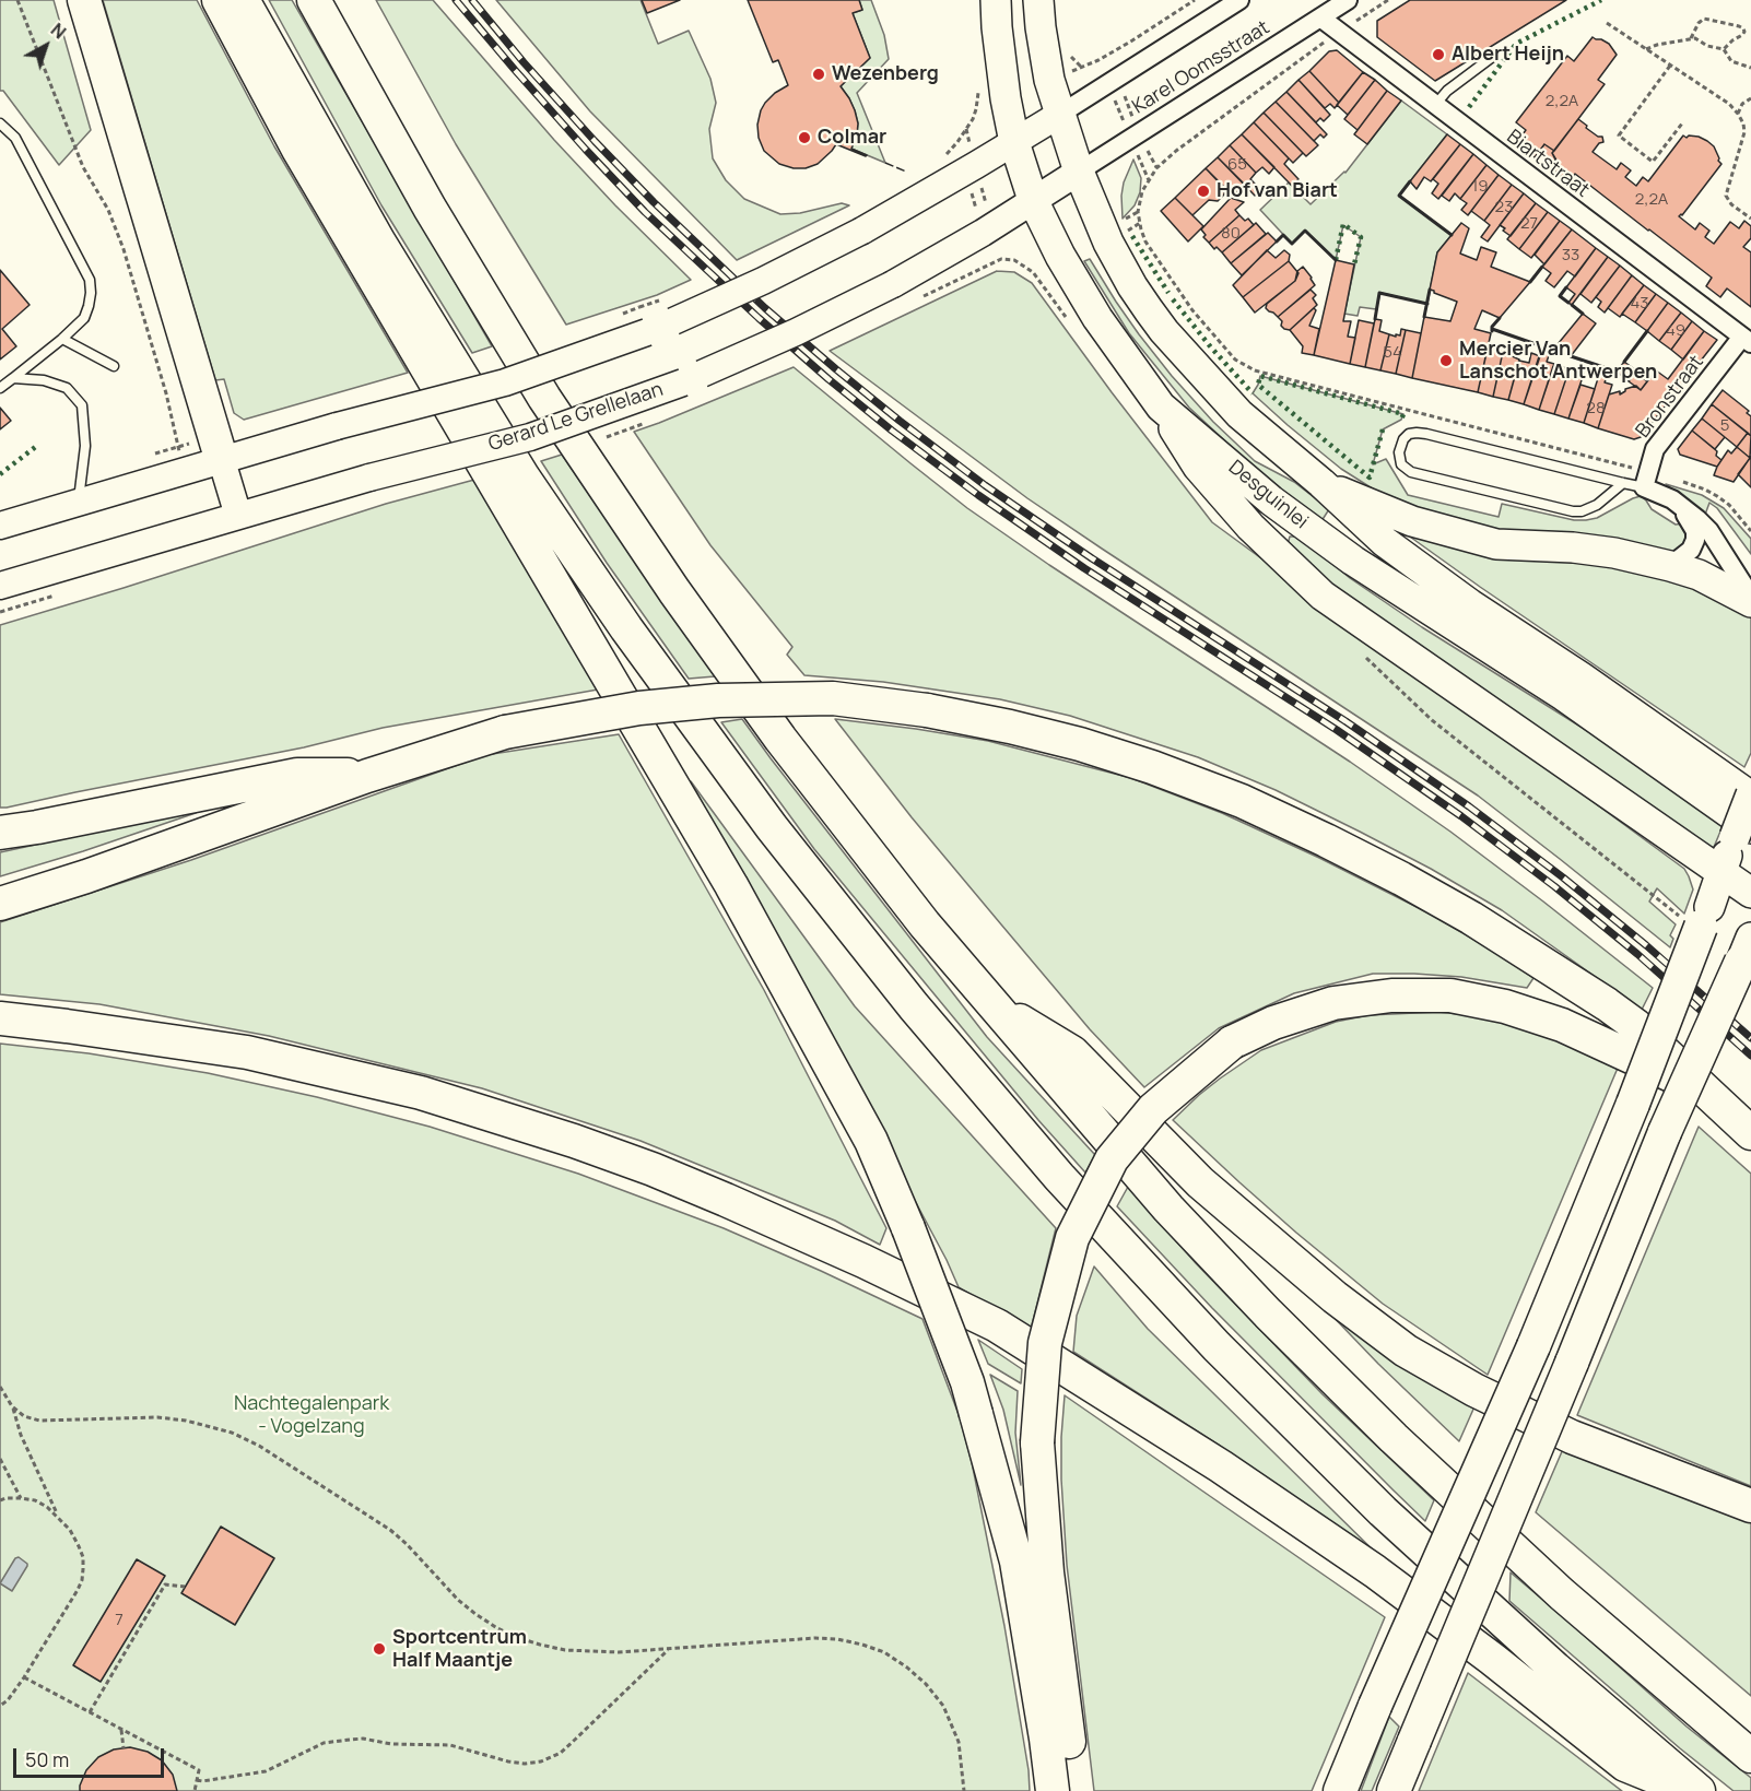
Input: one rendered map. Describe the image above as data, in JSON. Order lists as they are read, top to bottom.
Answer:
{
  "streets": {
    "main road": ["Desguinlei"],
    "street": [
      "Karel Oomsstraat",
      "Biartstraat",
      "Bronstraat",
      "Gerard Le Grellelaan"
    ]
  },
  "crossings": [
    ["Karel Oomsstraat", "Biartstraat"],
    ["Karel Oomsstraat", "Gerard Le Grellelaan"],
    ["Biartstraat", "Bronstraat"],
    ["Gerard Le Grellelaan", "Desguinlei"]
  ],
  "parks": ["Nachtegalenpark - Vogelzang"],
  "places": [
    "Albert Heijn",
    "Wezenberg",
    "Colmar",
    "Hof van Biart",
    "Mercier Van Lanschot Antwerpen",
    "Sportcentrum Half Maantje"
  ],
  "house_numbers": [
    "2,2A",
    "65",
    "19",
    "2,2A",
    "23",
    "27",
    "80",
    "33",
    "43",
    "49",
    "54",
    "28",
    "5",
    "7"
  ],
  "scale_bar": "50 m",
  "north": "top right"
}
